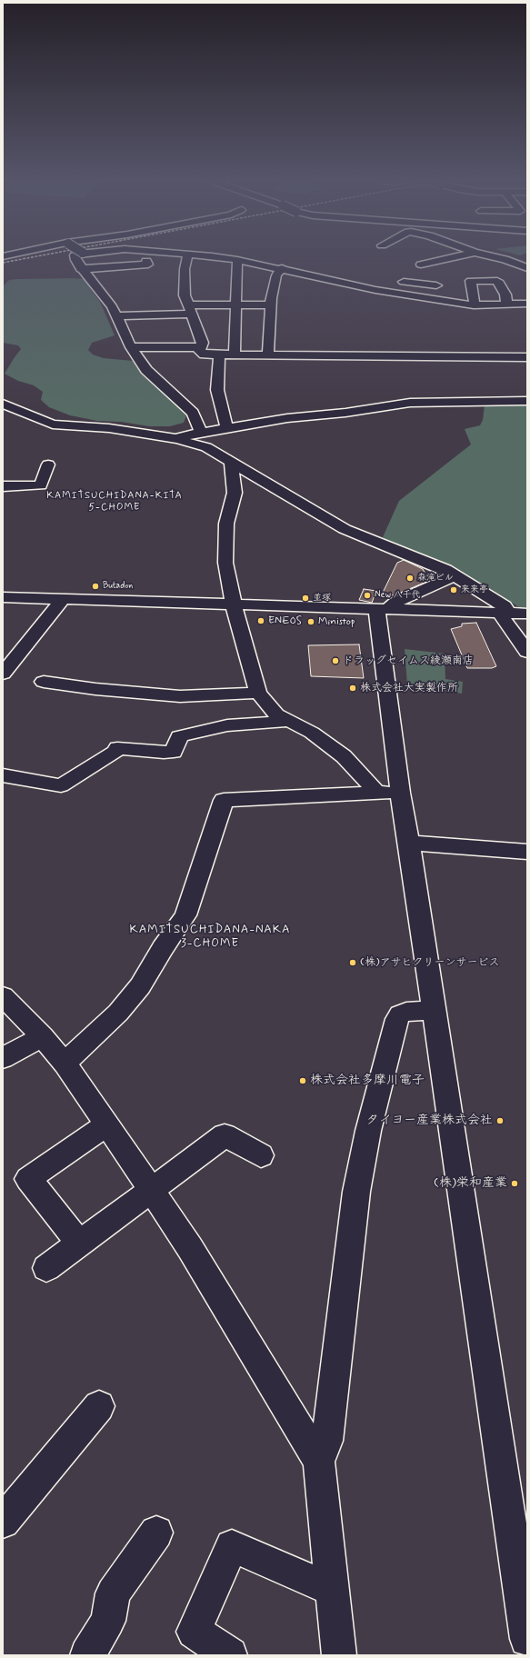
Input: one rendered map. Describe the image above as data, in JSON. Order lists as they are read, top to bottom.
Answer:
{
  "districts": ["KAMITSUCHIDANA-KITA 5-CHOME", "KAMITSUCHIDANA-NAKA 3-CHOME"],
  "places": [
    "森滝ビル",
    "Butadon",
    "来来亭",
    "New 八千代",
    "並塚",
    "ENEOS",
    "Ministop",
    "ドラッグセイムス綾瀬南店",
    "株式会社大実製作所",
    "(株)アサヒクリーンサービス",
    "株式会社多摩川電子",
    "タイヨー産業株式会社",
    "(株)栄和産業"
  ]
}
